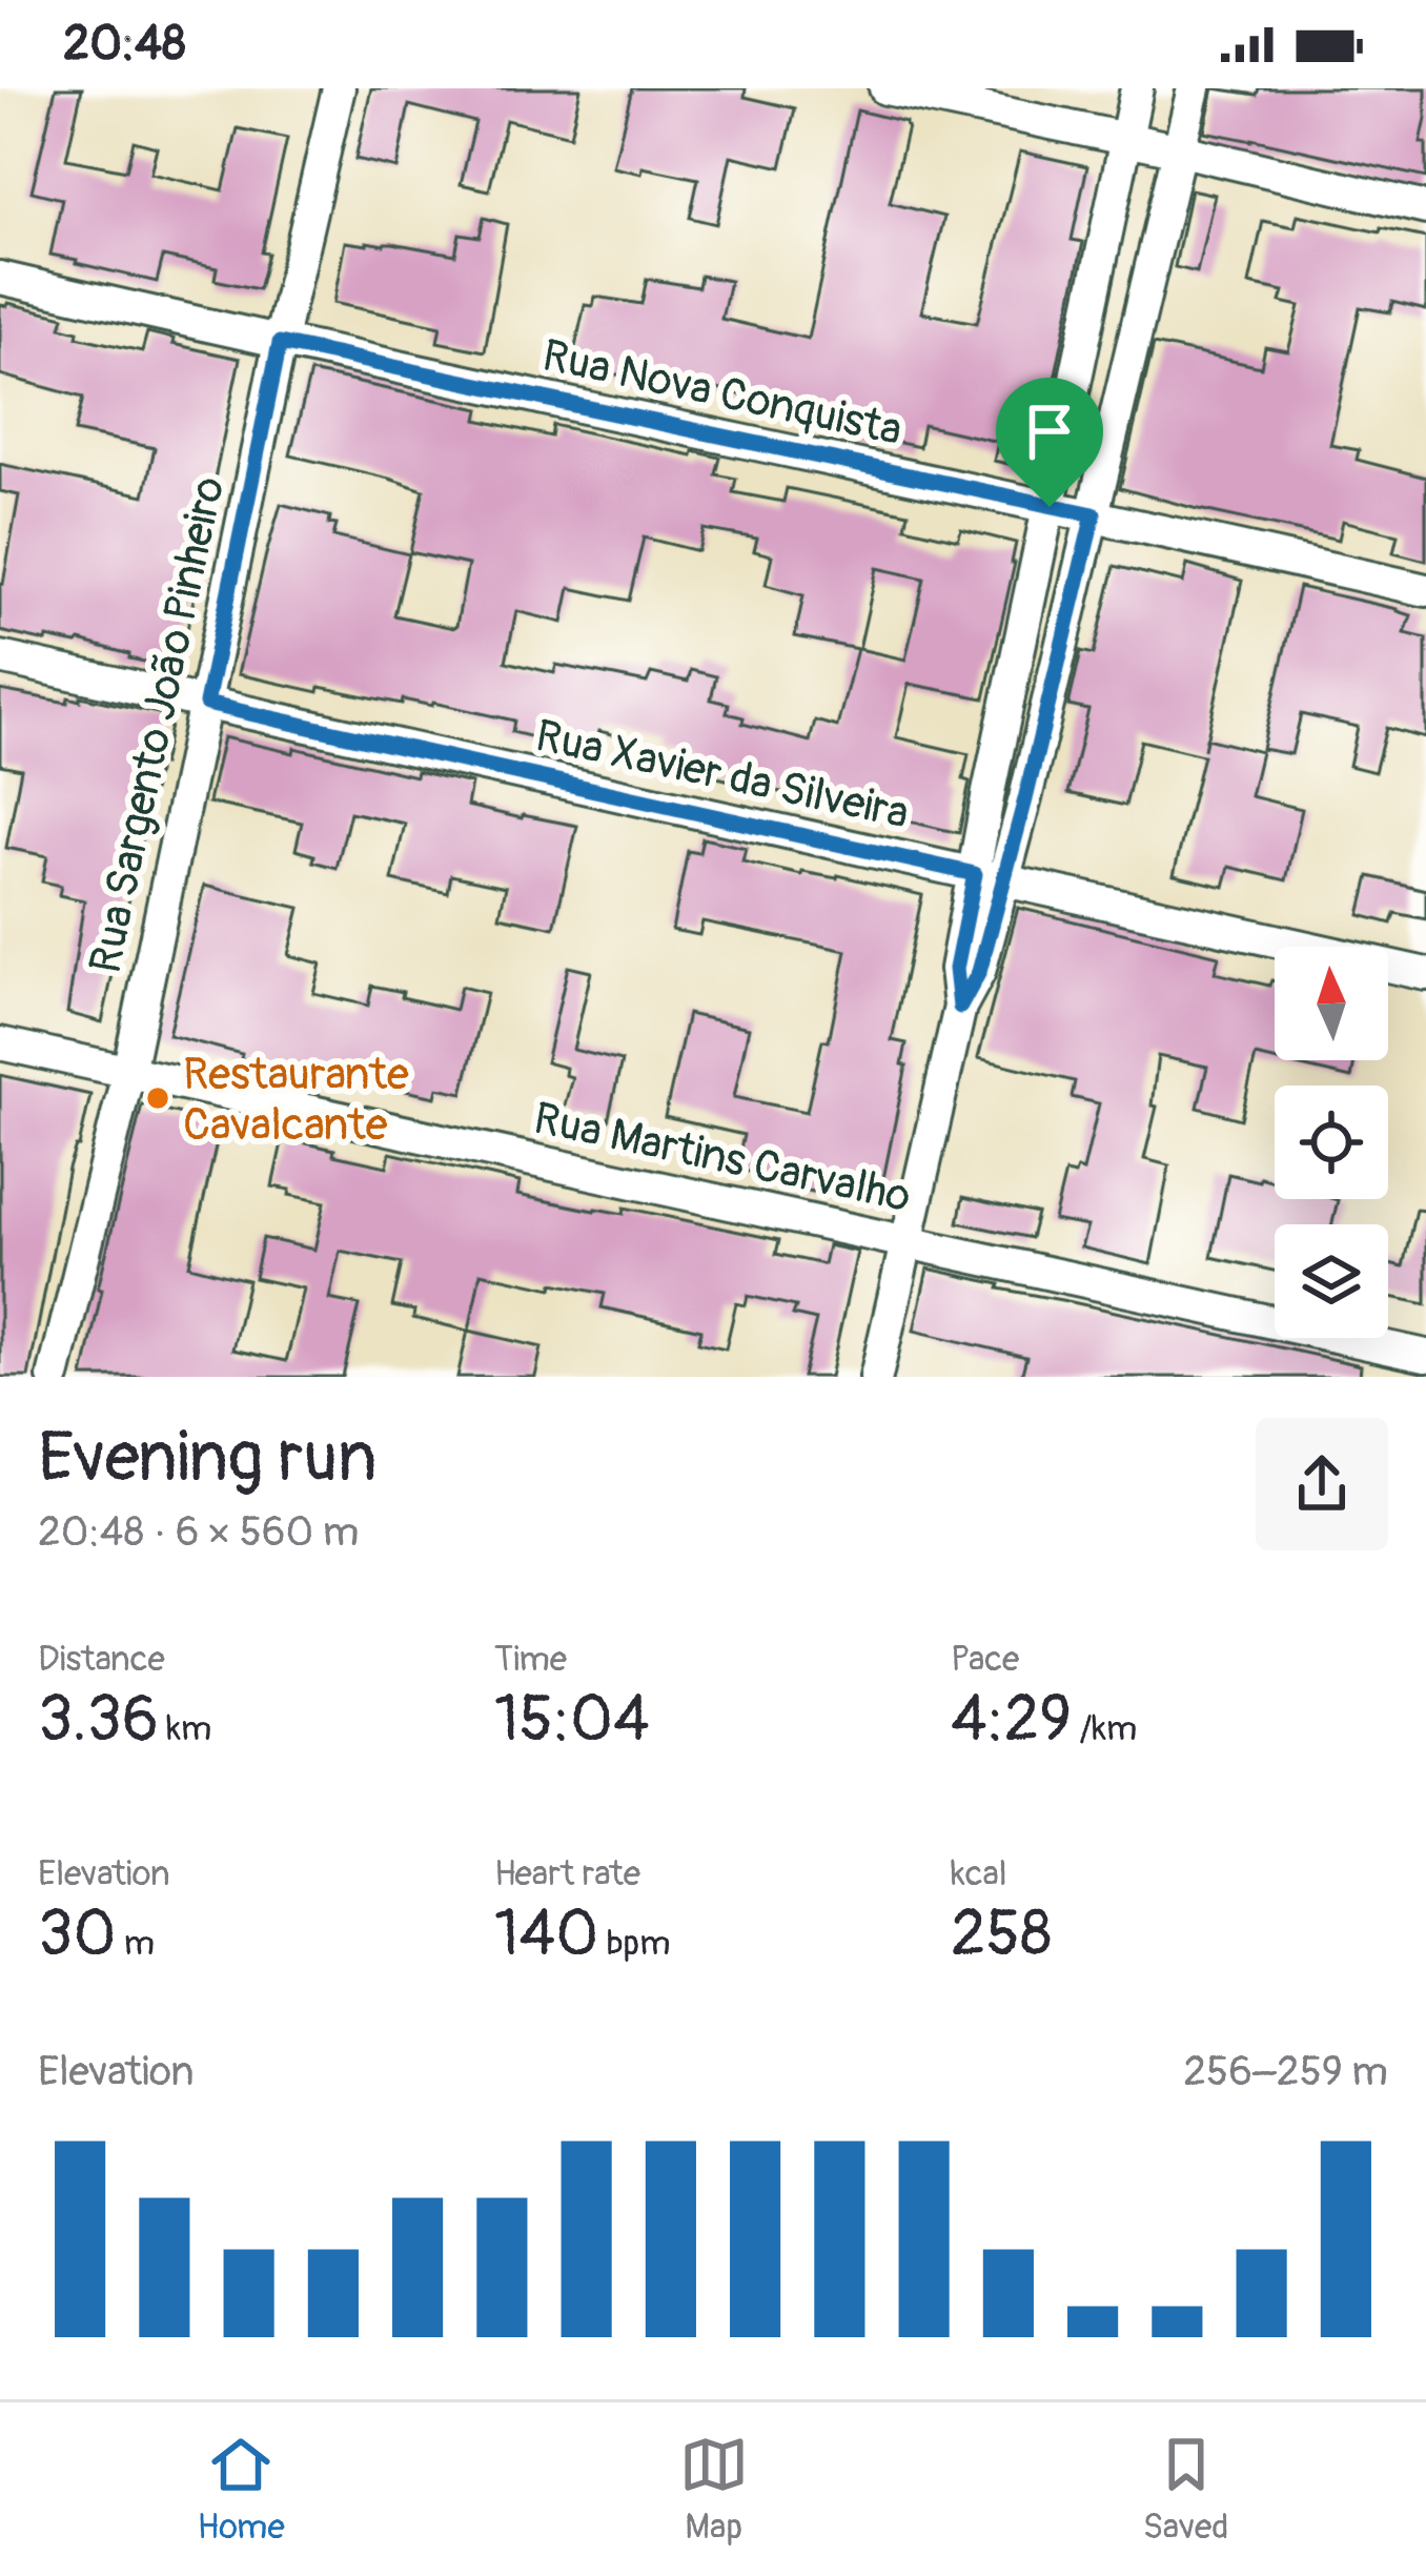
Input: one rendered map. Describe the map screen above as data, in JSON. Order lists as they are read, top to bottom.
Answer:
{
  "streets": {
    "street": [
      "Rua Nova Conquista",
      "Rua Sargento João Pinheiro",
      "Rua Xavier da Silveira",
      "Rua Martins Carvalho"
    ]
  },
  "crossings": [
    ["Rua Nova Conquista", "Rua Sargento João Pinheiro"],
    ["Rua Sargento João Pinheiro", "Rua Xavier da Silveira"],
    ["Rua Sargento João Pinheiro", "Rua Martins Carvalho"]
  ],
  "places": ["Restaurante Cavalcante"],
  "north": "top",
  "page": {
    "status": "20:48",
    "heading": ["Evening run", "20:48 · 6 × 560 m"],
    "stats": [
      ["Distance", "3.36 km"],
      ["Time", "15:04"],
      ["Pace", "4:29 /km"],
      ["Elevation", "30 m"],
      ["Heart rate", "140 bpm"],
      ["kcal", "258"]
    ],
    "chart": ["Elevation", "256–259 m"],
    "tabs": ["Home", "Map", "Saved"]
  }
}
